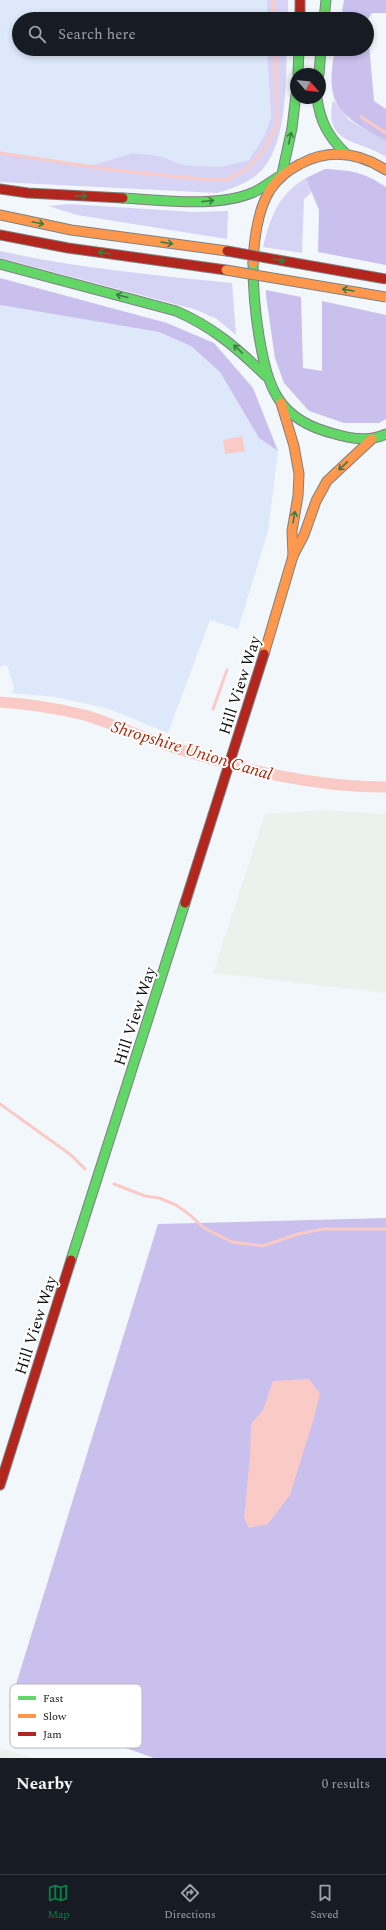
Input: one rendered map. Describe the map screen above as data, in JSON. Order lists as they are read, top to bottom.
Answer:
{
  "streets": {
    "main road": ["Hill View Way"]
  },
  "water": ["Shropshire Union Canal"],
  "legend": ["Fast", "Slow", "Jam"],
  "north": "bottom right",
  "page": {
    "search": "Search here",
    "heading": ["Nearby", "0 results"],
    "nav": ["Map", "Directions", "Saved"]
  }
}
